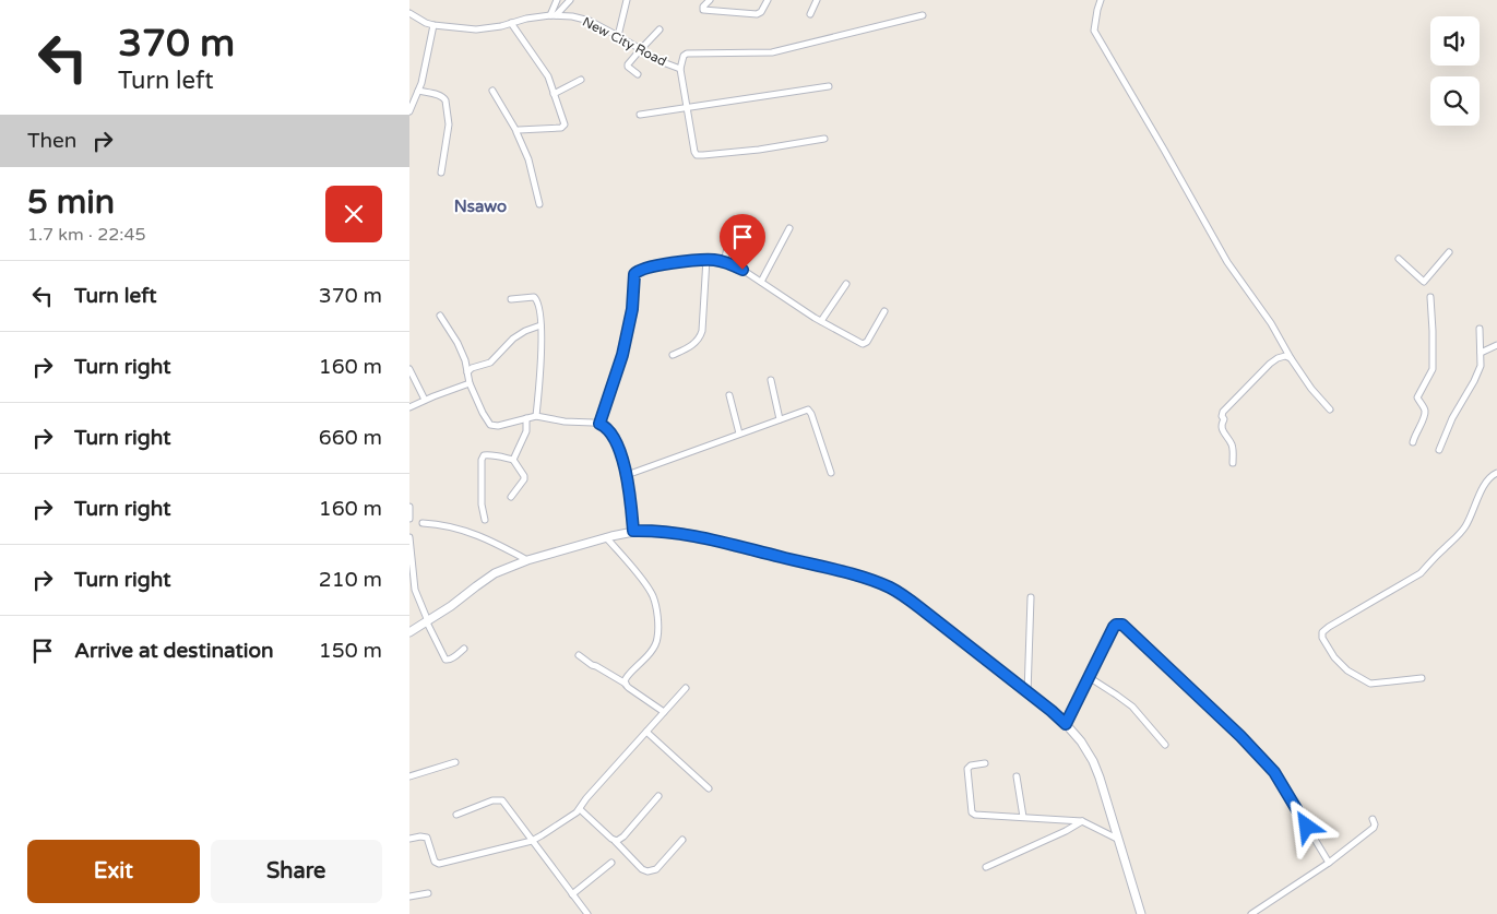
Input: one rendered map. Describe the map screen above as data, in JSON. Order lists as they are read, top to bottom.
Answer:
{
  "streets": {
    "street": ["New City Road"]
  },
  "districts": ["Nsawo"],
  "page": {
    "turn": ["370 m", "Turn left"],
    "then": "Then",
    "heading": ["5 min", "1.7 km · 22:45"],
    "list": [
      {
        "name": "Turn left",
        "value": "370 m"
      },
      {
        "name": "Turn right",
        "value": "160 m"
      },
      {
        "name": "Turn right",
        "value": "660 m"
      },
      {
        "name": "Turn right",
        "value": "160 m"
      },
      {
        "name": "Turn right",
        "value": "210 m"
      },
      {
        "name": "Arrive at destination",
        "value": "150 m"
      }
    ],
    "buttons": ["Exit", "Share"]
  }
}
